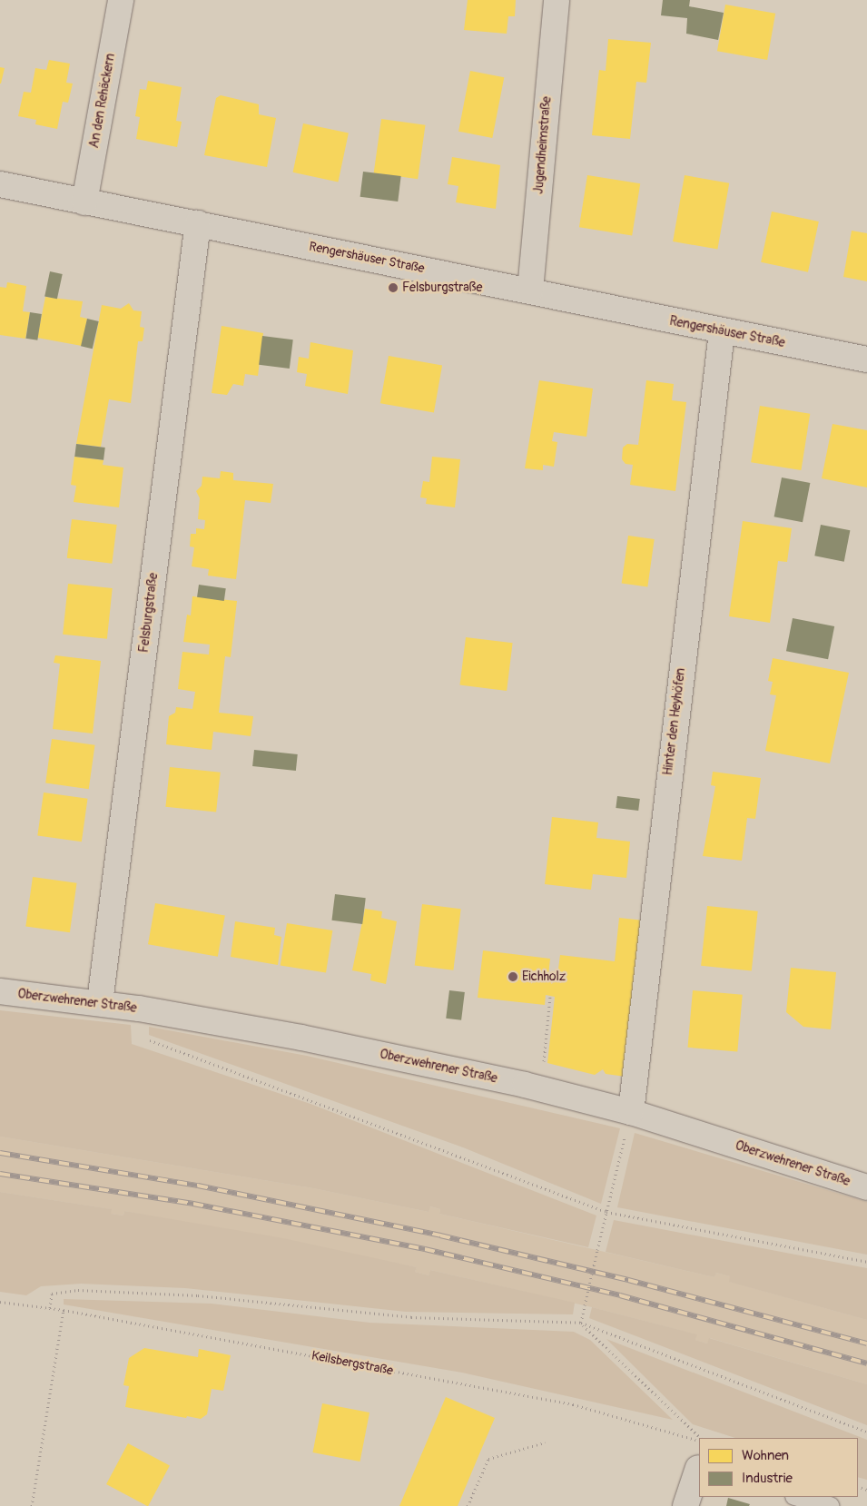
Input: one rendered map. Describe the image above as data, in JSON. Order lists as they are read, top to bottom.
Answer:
{
  "streets": {
    "street": [
      "An den Rehäckern",
      "Jugendheimstraße",
      "Rengershäuser Straße",
      "Felsburgstraße",
      "Hinter den Heyhöfen",
      "Oberzwehrener Straße"
    ],
    "path": ["Keilsbergstraße"]
  },
  "crossings": [
    ["An den Rehäckern", "Rengershäuser Straße"],
    ["Jugendheimstraße", "Rengershäuser Straße"],
    ["Rengershäuser Straße", "Felsburgstraße"],
    ["Rengershäuser Straße", "Hinter den Heyhöfen"],
    ["Felsburgstraße", "Oberzwehrener Straße"],
    ["Hinter den Heyhöfen", "Oberzwehrener Straße"]
  ],
  "places": ["Felsburgstraße", "Eichholz"],
  "legend": ["Wohnen", "Industrie"]
}
